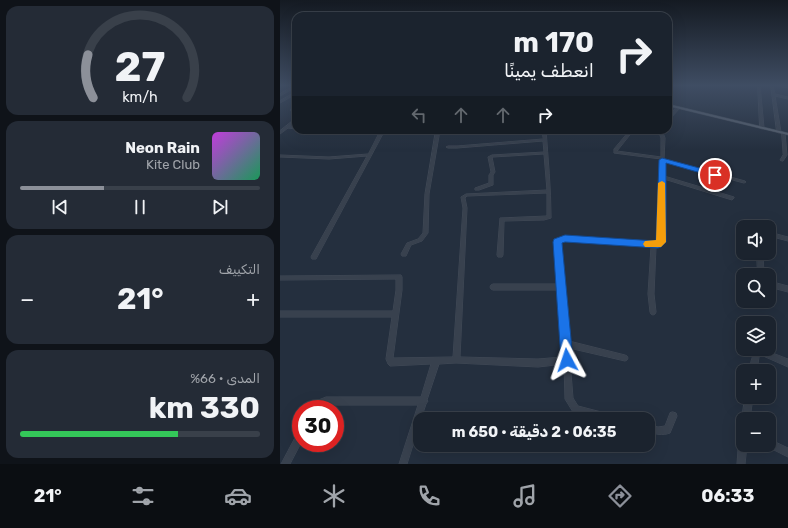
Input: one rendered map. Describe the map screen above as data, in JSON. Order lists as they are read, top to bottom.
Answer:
{
  "page": {
    "turn": ["170 m", "انعطف يمينًا"],
    "song": ["Neon Rain", "Kite Club"],
    "map_buttons": ["+", "−"],
    "tile": [
      "التكييف",
      ["المدى · 66%", "330 km"]
    ],
    "heat": ["−", "21°", "+"],
    "limit": "30",
    "trip": "06:35 · 2 دقيقة · 650 m",
    "tabs": ["06:33", "21°"],
    "gauge": ["27", "km/h"]
  }
}
